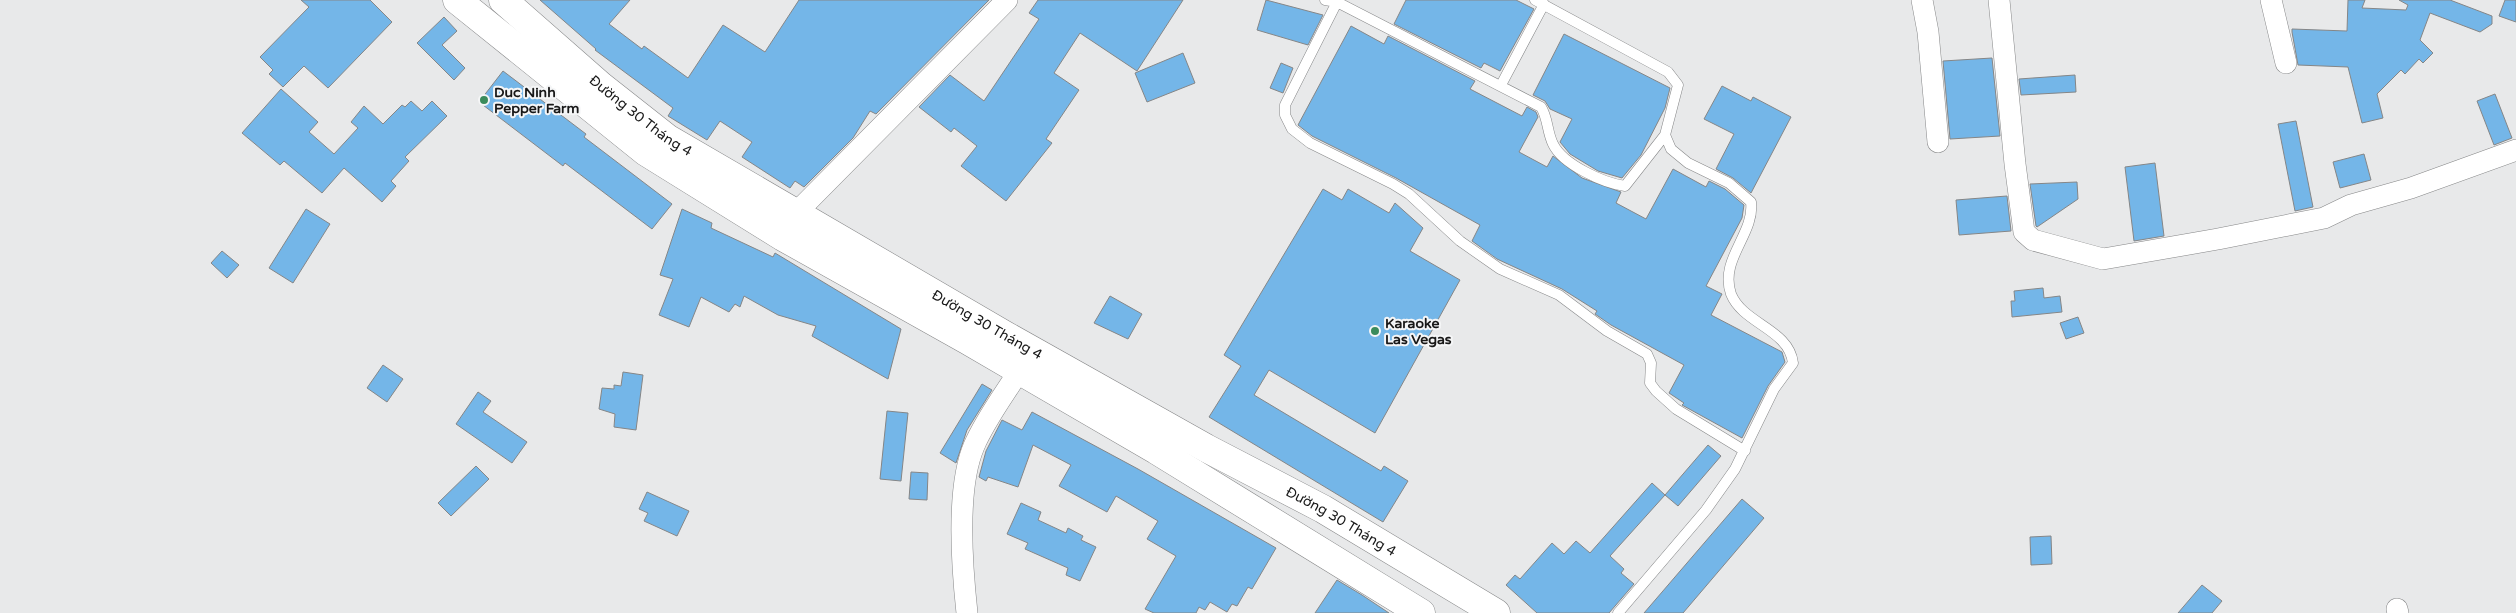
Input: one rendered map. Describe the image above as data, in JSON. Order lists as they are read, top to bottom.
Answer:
{
  "streets": {
    "main road": ["Đường 30 Tháng 4"]
  },
  "places": ["Duc Ninh Pepper Farm", "Karaoke Las Vegas"]
}
